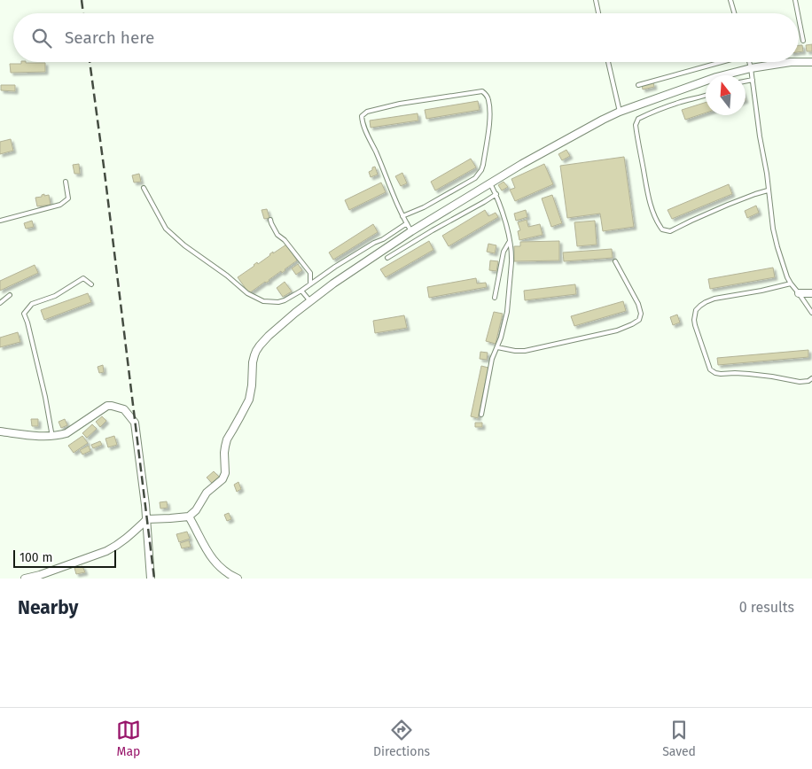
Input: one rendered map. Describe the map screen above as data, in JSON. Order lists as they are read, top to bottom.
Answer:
{
  "scale_bar": "100 m",
  "north": "top",
  "page": {
    "search": "Search here",
    "scale": "100 m",
    "heading": ["Nearby", "0 results"],
    "nav": ["Map", "Directions", "Saved"]
  }
}
